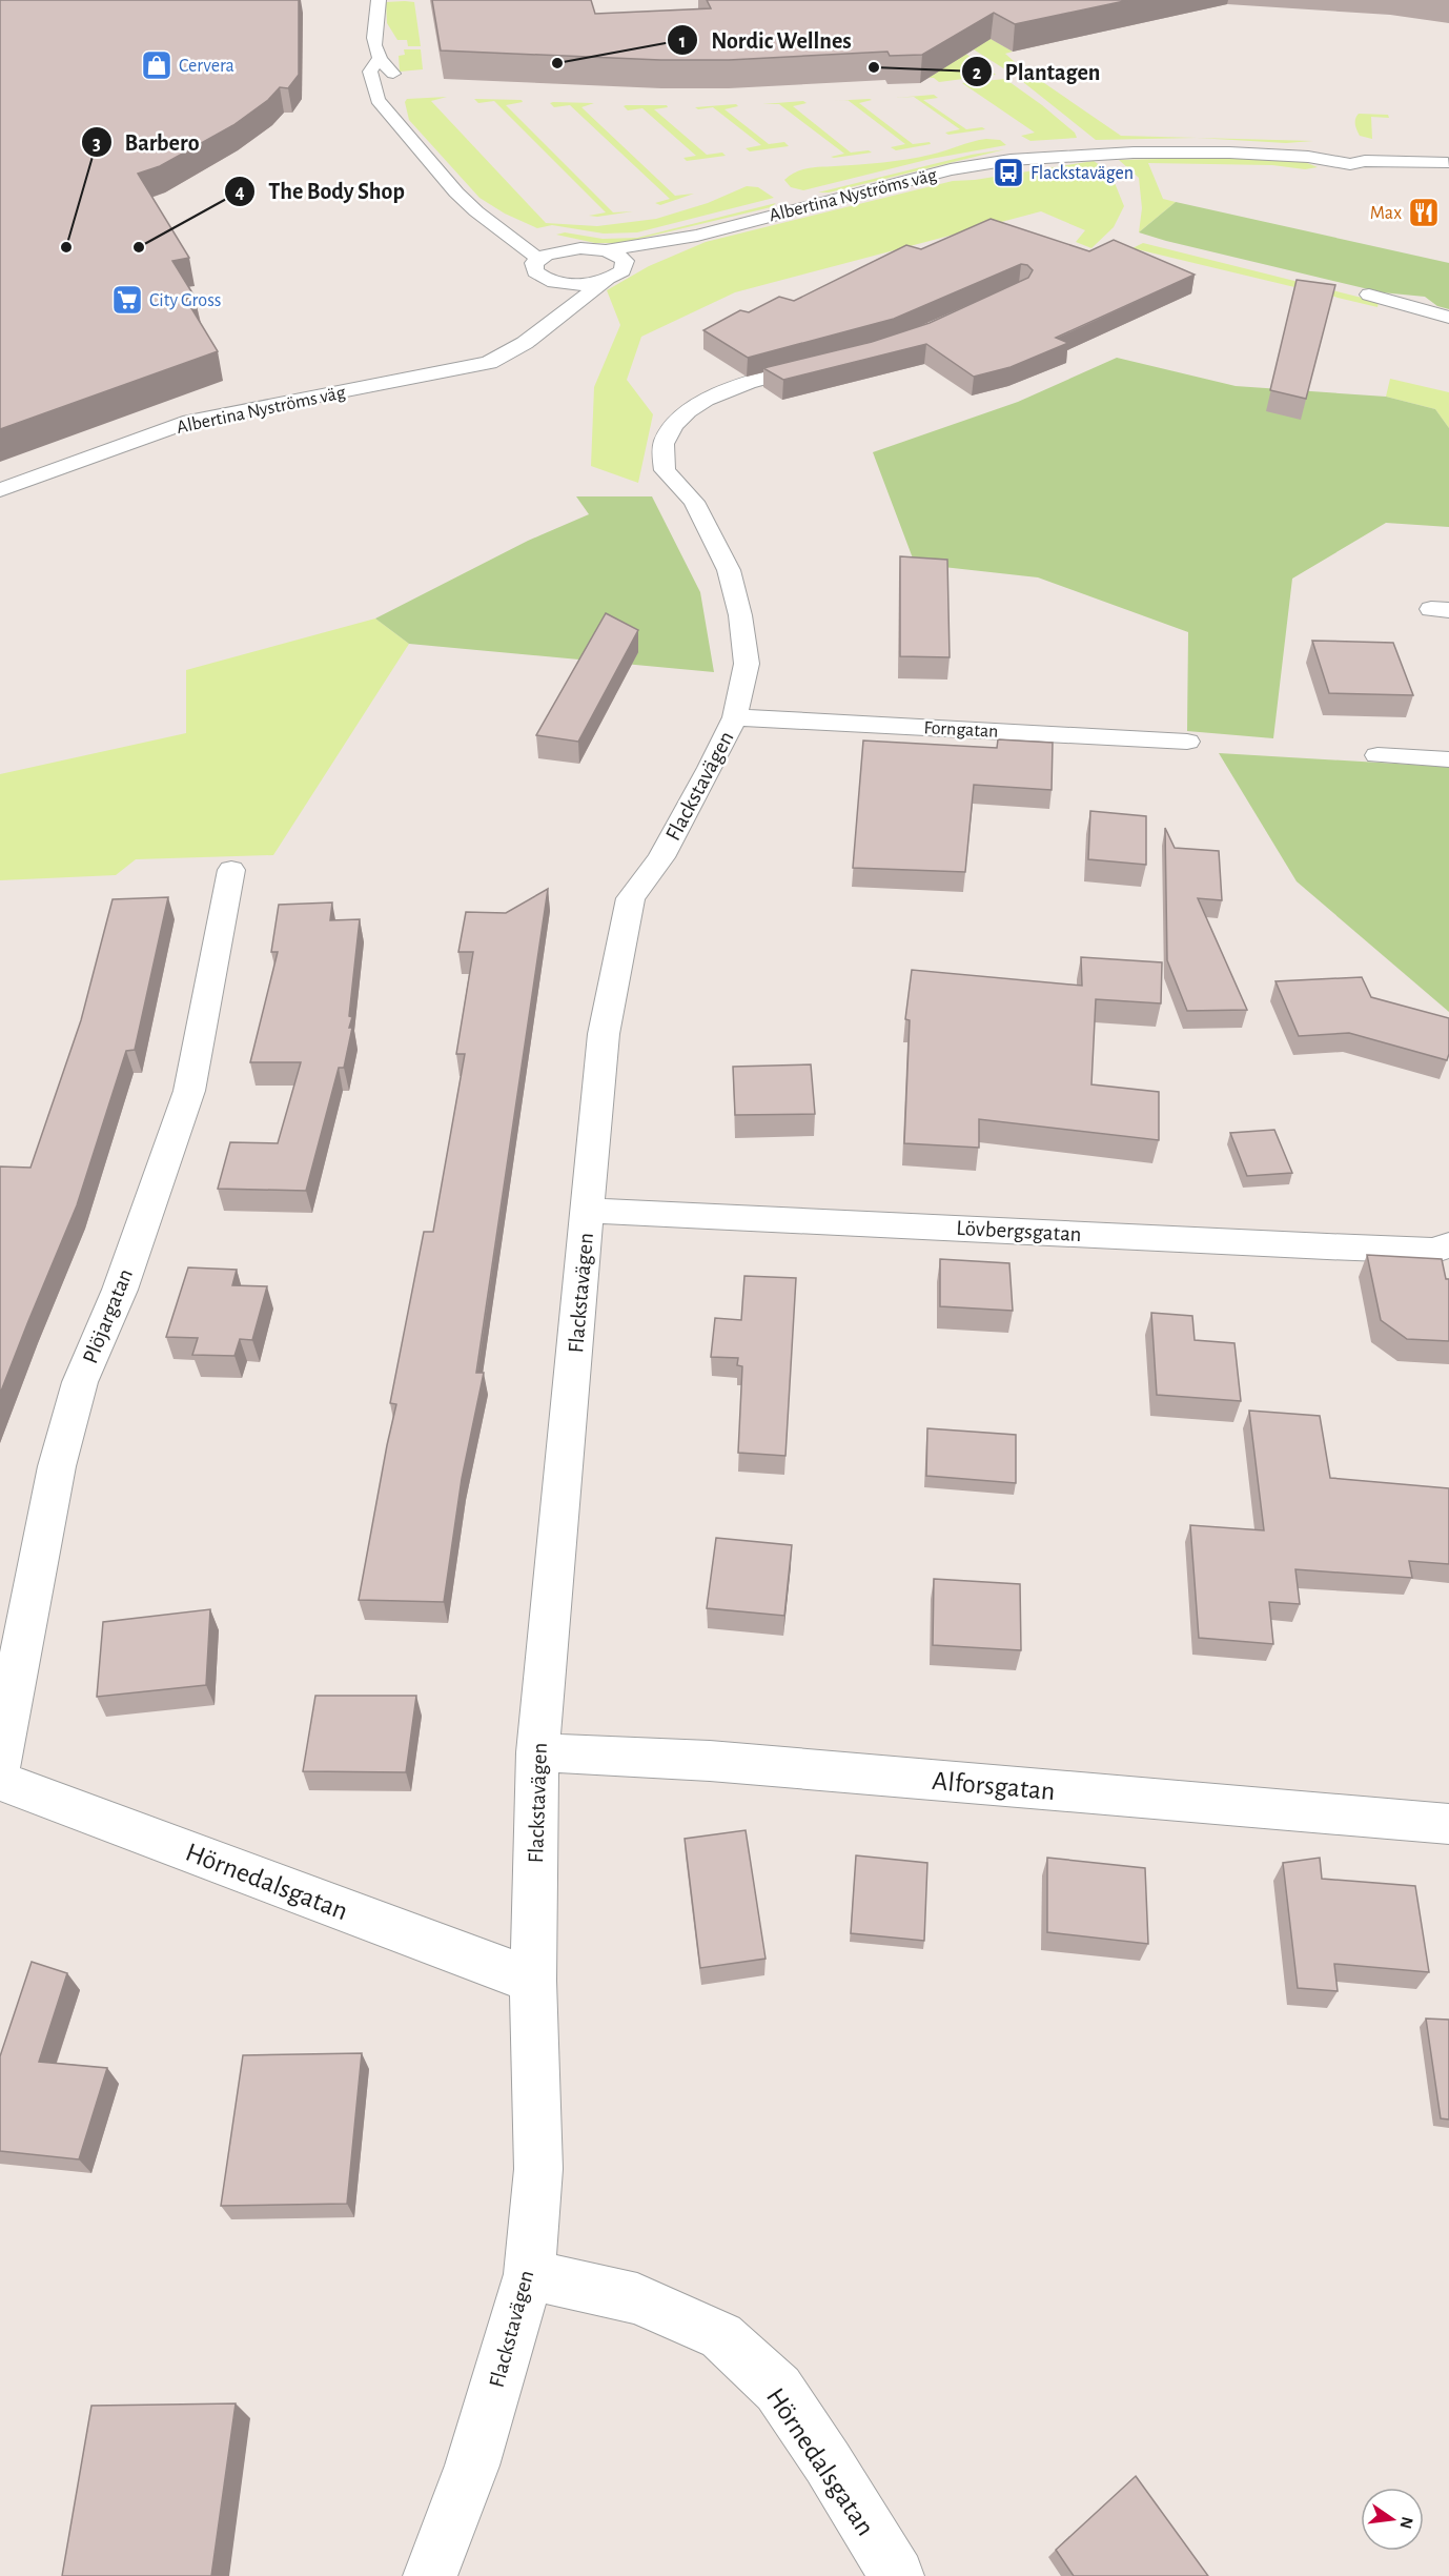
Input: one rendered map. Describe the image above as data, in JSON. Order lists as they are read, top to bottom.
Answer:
{
  "streets": {
    "street": [
      "Albertina Nyströms väg",
      "Forngatan",
      "Flackstavägen",
      "Lövbergsgatan",
      "Plöjargatan",
      "Alforsgatan",
      "Hörnedalsgatan"
    ]
  },
  "crossings": [
    ["Forngatan", "Flackstavägen"],
    ["Flackstavägen", "Lövbergsgatan"],
    ["Flackstavägen", "Alforsgatan"],
    ["Flackstavägen", "Hörnedalsgatan"]
  ],
  "places": {
    "other": [
      "Nordic Wellnes",
      "Plantagen",
      "Barbero",
      "The Body Shop"
    ],
    "shop": ["Cervera"],
    "bus stop": ["Flackstavägen"],
    "restaurant": ["Max"],
    "supermarket": ["City Gross"]
  },
  "north": "right"
}
